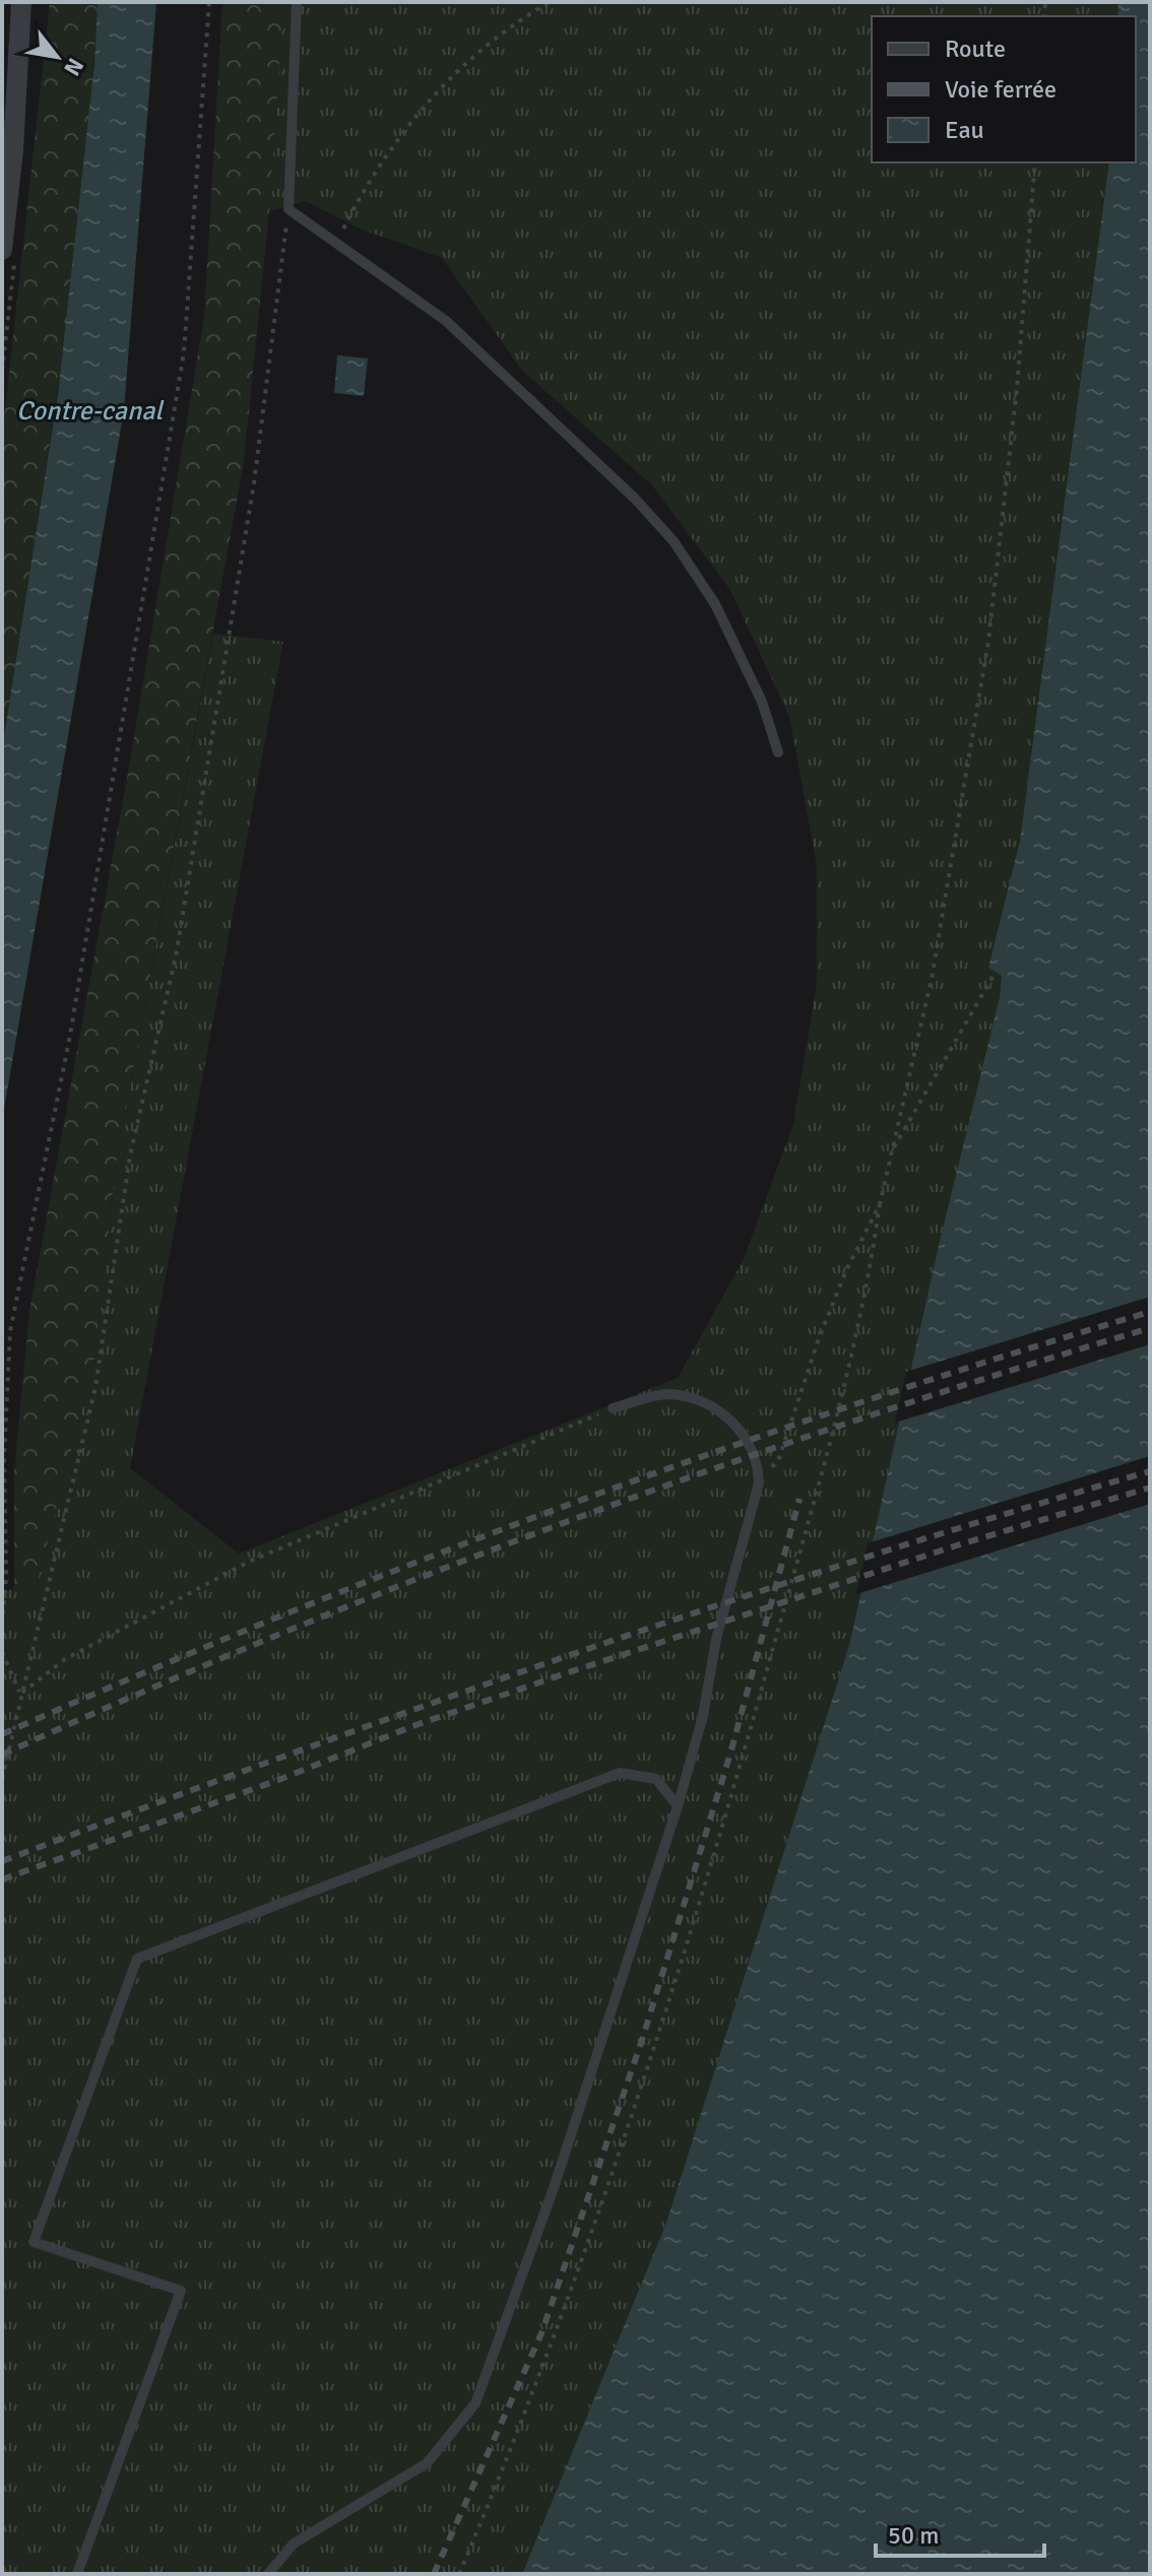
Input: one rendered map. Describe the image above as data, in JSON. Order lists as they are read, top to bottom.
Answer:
{
  "water": ["Contre-canal"],
  "legend": ["Route", "Voie ferrée", "Eau"],
  "scale_bar": "50 m",
  "north": "bottom right"
}
